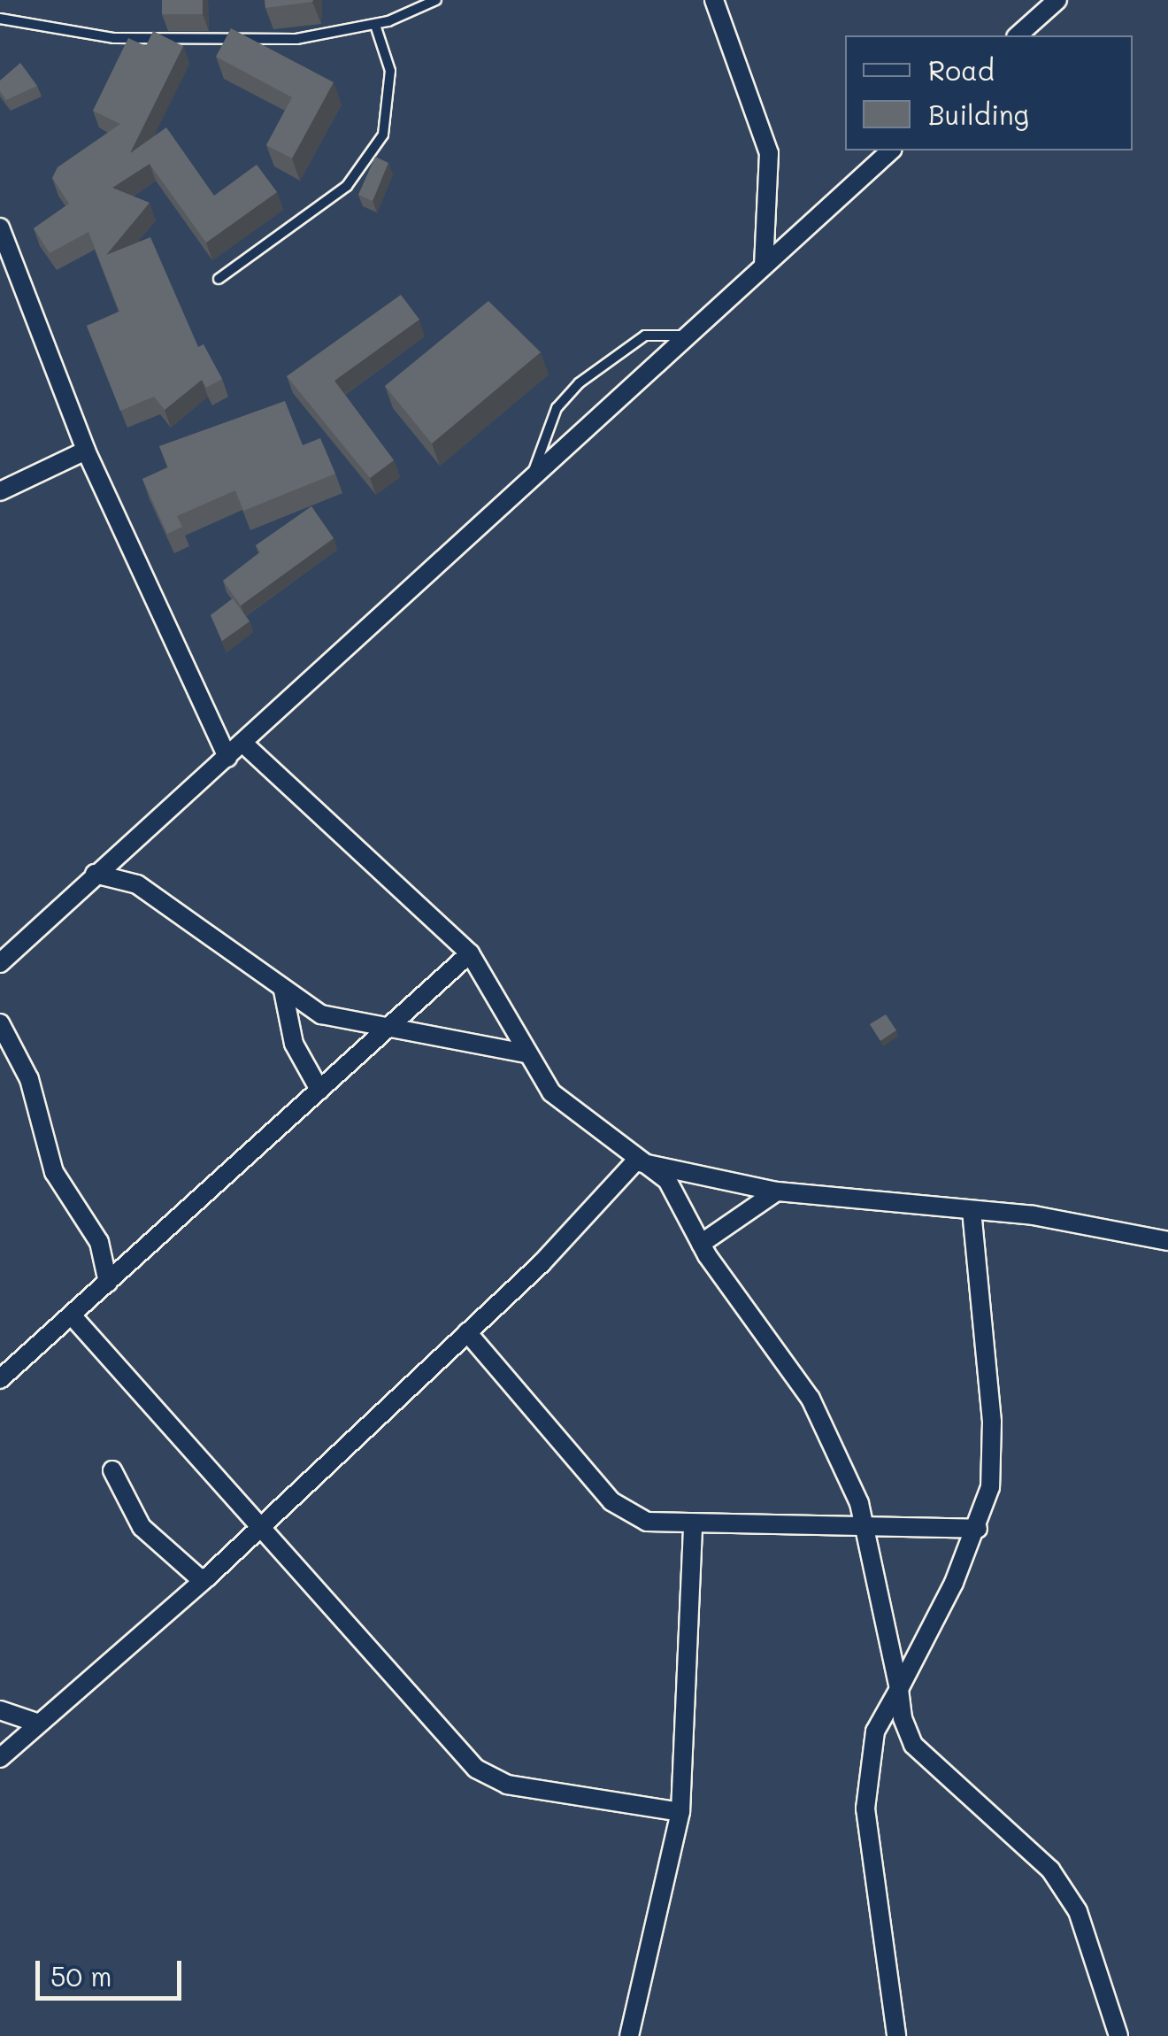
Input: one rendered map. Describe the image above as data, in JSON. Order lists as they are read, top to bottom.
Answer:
{
  "legend": ["Road", "Building"],
  "scale_bar": "50 m"
}
